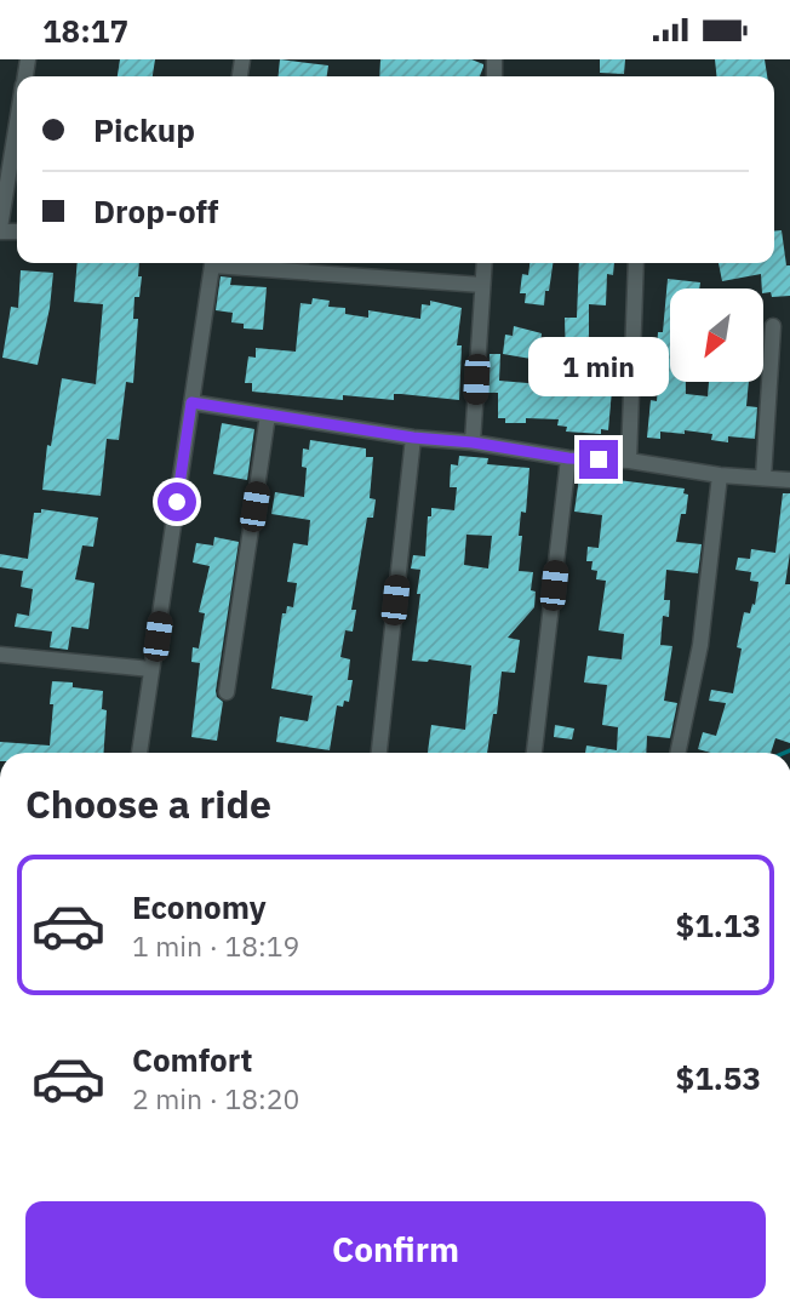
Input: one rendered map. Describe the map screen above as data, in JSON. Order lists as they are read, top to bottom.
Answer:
{
  "north": "bottom left",
  "page": {
    "status": "18:17",
    "banner": ["Pickup", "Drop-off"],
    "bubble": "1 min",
    "heading": "Choose a ride",
    "list": [
      {
        "name": "Economy",
        "note": "1 min · 18:19",
        "value": "$1.13"
      },
      {
        "name": "Comfort",
        "note": "2 min · 18:20",
        "value": "$1.53"
      }
    ],
    "buttons": "Confirm"
  }
}
